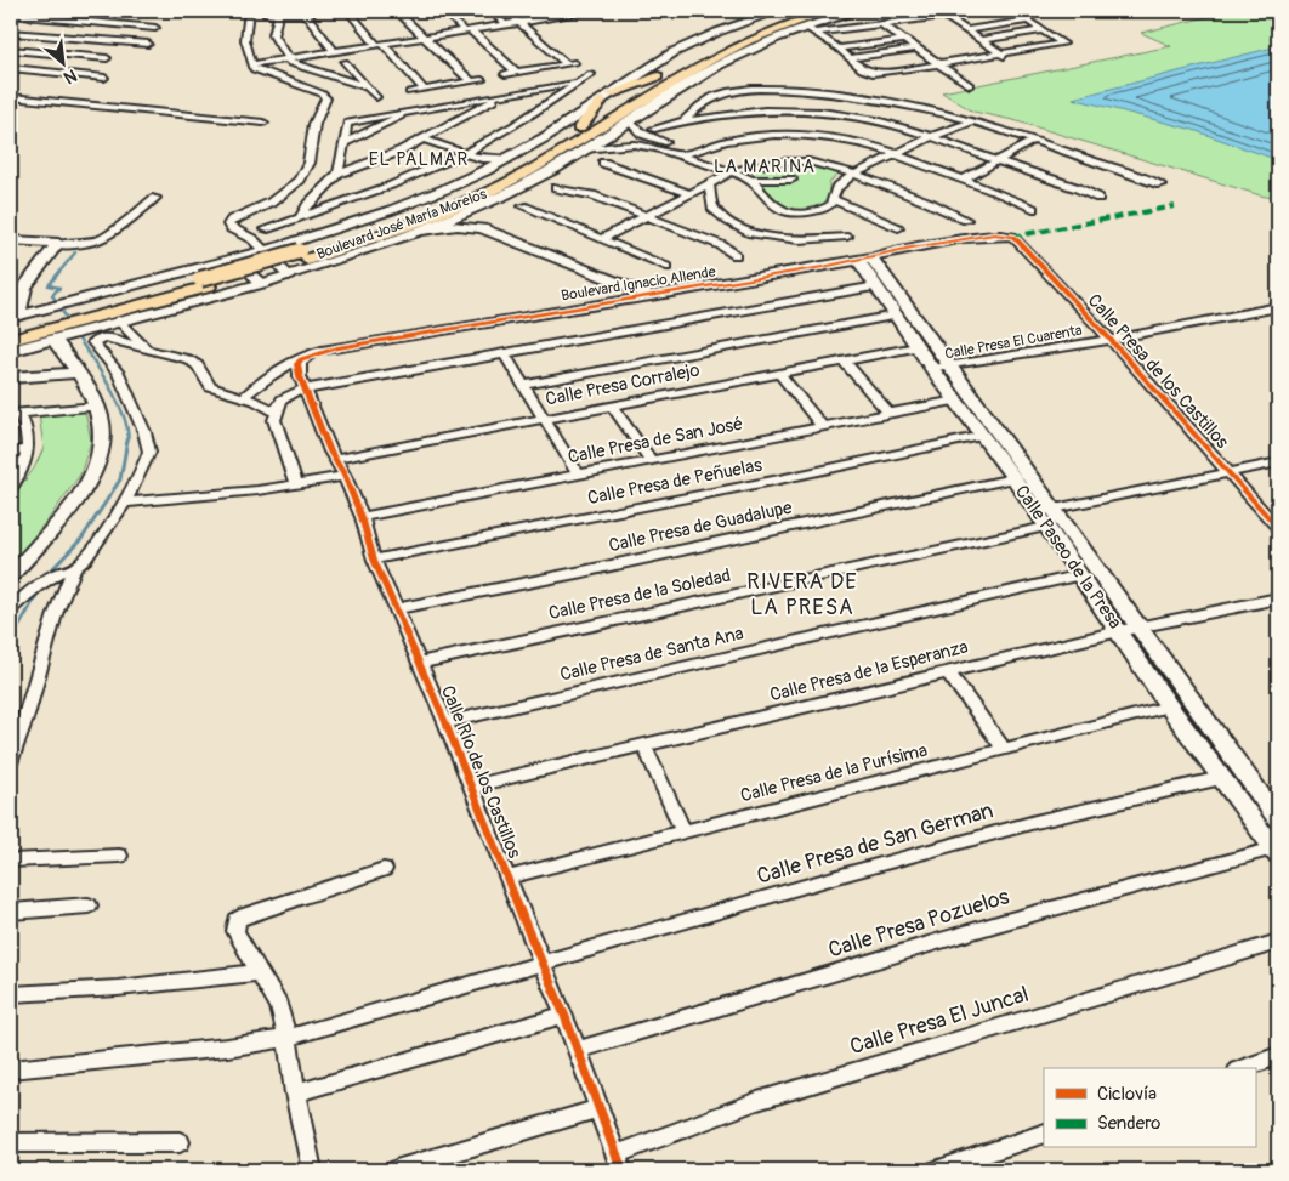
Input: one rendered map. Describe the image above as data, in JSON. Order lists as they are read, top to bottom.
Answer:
{
  "streets": {
    "main road": ["Boulevard José María Morelos"],
    "street": [
      "Boulevard Ignacio Allende",
      "Calle Presa El Cuarenta",
      "Calle Presa de los Castillos",
      "Calle Presa Corralejo",
      "Calle Presa de San José",
      "Calle Presa de Peñuelas",
      "Calle Presa de Guadalupe",
      "Calle Paseo de la Presa",
      "Calle Presa de la Soledad",
      "Calle Presa de Santa Ana",
      "Calle Presa de la Esperanza",
      "Calle Río de los Castillos",
      "Calle Presa de la Purísima",
      "Calle Presa de San German",
      "Calle Presa Pozuelos",
      "Calle Presa El Juncal"
    ]
  },
  "crossings": [
    ["Boulevard José María Morelos", "Boulevard Ignacio Allende"],
    ["Boulevard Ignacio Allende", "Calle Presa de los Castillos"],
    ["Boulevard Ignacio Allende", "Calle Paseo de la Presa"],
    ["Calle Presa El Cuarenta", "Calle Presa de los Castillos"],
    ["Calle Presa El Cuarenta", "Calle Paseo de la Presa"],
    ["Calle Presa Corralejo", "Calle Paseo de la Presa"],
    ["Calle Presa Corralejo", "Calle Río de los Castillos"],
    ["Calle Presa de San José", "Calle Paseo de la Presa"],
    ["Calle Presa de San José", "Calle Río de los Castillos"],
    ["Calle Presa de Peñuelas", "Calle Paseo de la Presa"],
    ["Calle Presa de Peñuelas", "Calle Río de los Castillos"],
    ["Calle Presa de Guadalupe", "Calle Paseo de la Presa"],
    ["Calle Presa de Guadalupe", "Calle Río de los Castillos"],
    ["Calle Paseo de la Presa", "Calle Presa de la Soledad"],
    ["Calle Paseo de la Presa", "Calle Presa de Santa Ana"],
    ["Calle Paseo de la Presa", "Calle Presa de la Esperanza"],
    ["Calle Paseo de la Presa", "Calle Presa de la Purísima"],
    ["Calle Paseo de la Presa", "Calle Presa de San German"],
    ["Calle Paseo de la Presa", "Calle Presa Pozuelos"],
    ["Calle Presa de la Soledad", "Calle Río de los Castillos"],
    ["Calle Presa de Santa Ana", "Calle Río de los Castillos"],
    ["Calle Presa de la Esperanza", "Calle Río de los Castillos"],
    ["Calle Río de los Castillos", "Calle Presa de la Purísima"],
    ["Calle Río de los Castillos", "Calle Presa de San German"],
    ["Calle Río de los Castillos", "Calle Presa Pozuelos"],
    ["Calle Río de los Castillos", "Calle Presa El Juncal"]
  ],
  "districts": ["EL PALMAR", "LA MARINA", "RIVERA DE LA PRESA"],
  "legend": ["Ciclovía", "Sendero"],
  "north": "bottom right"
}
